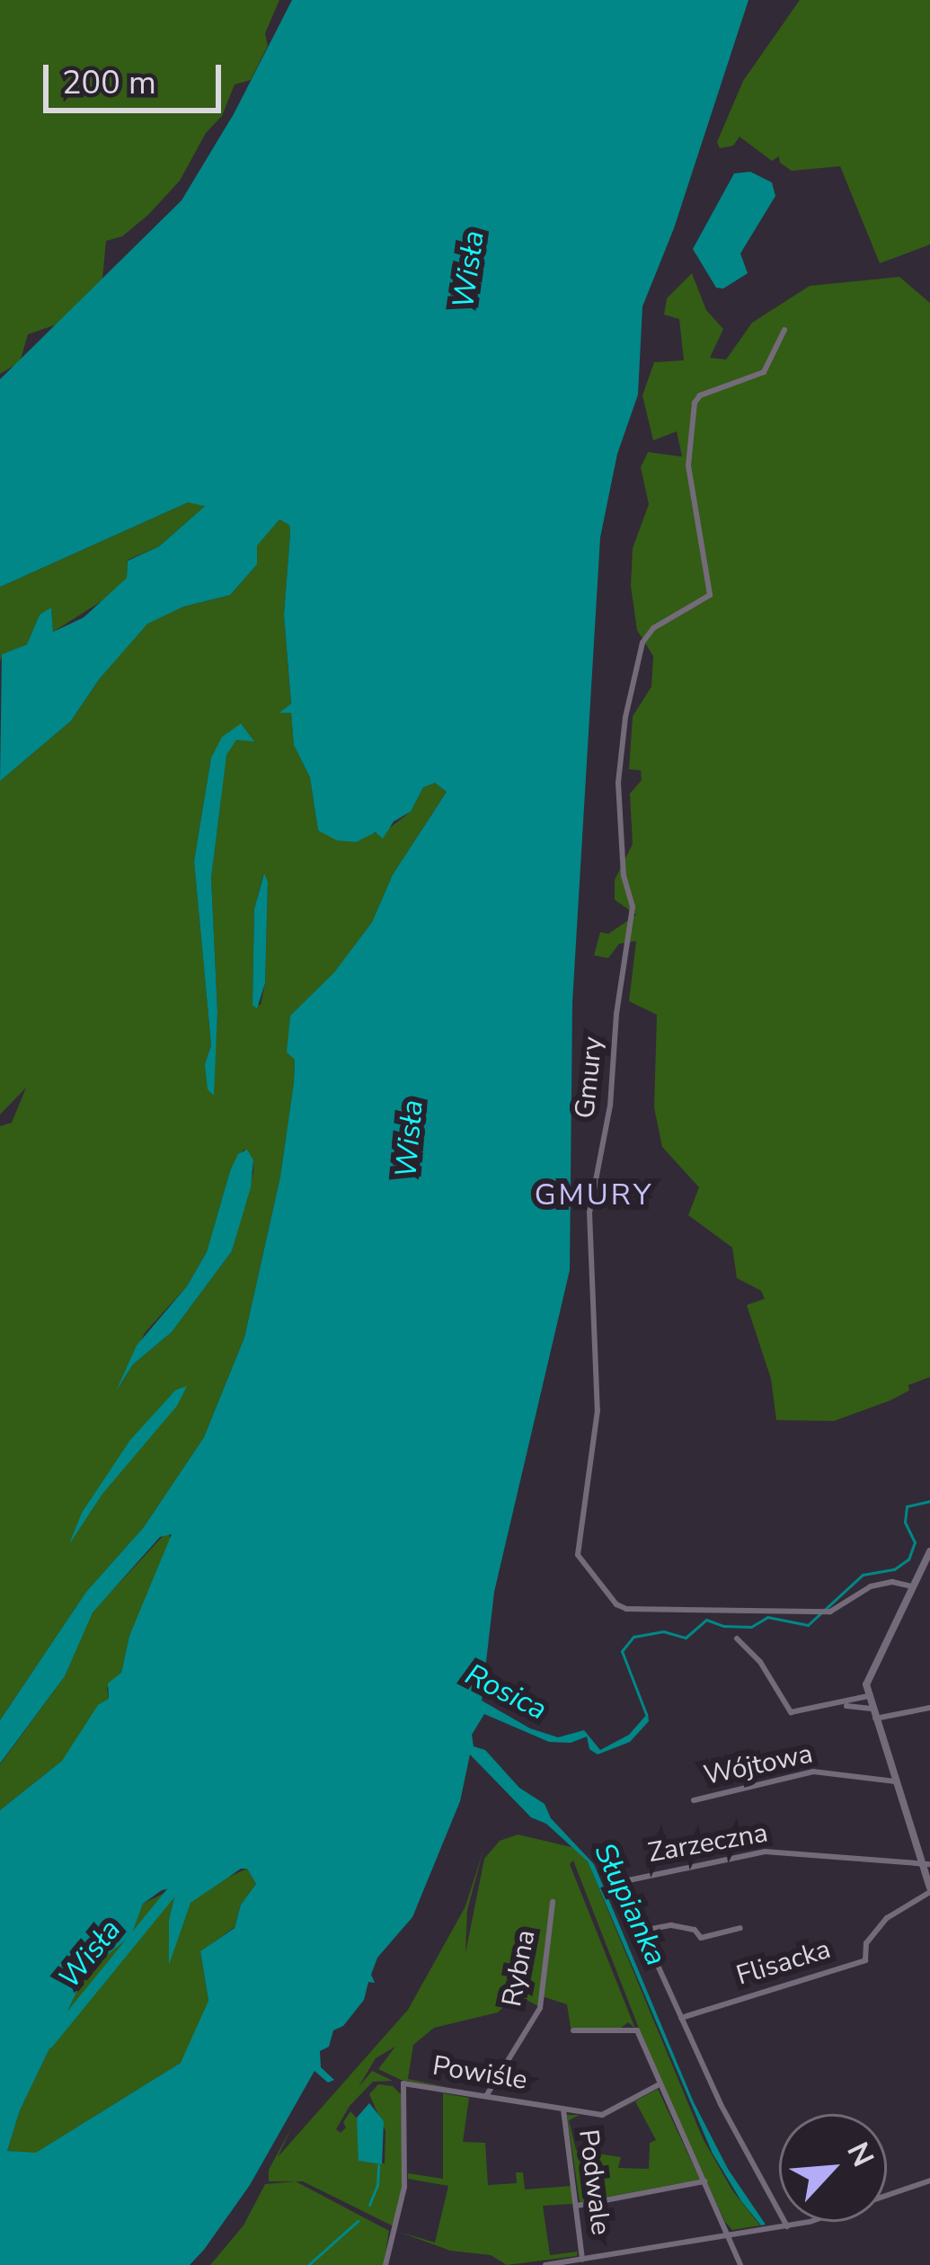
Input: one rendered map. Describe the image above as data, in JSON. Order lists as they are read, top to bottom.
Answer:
{
  "streets": {
    "street": [
      "Gmury",
      "Wójtowa",
      "Zarzeczna",
      "Flisacka",
      "Rybna",
      "Powiśle",
      "Podwale"
    ]
  },
  "crossings": [
    ["Zarzeczna", "Flisacka"],
    ["Rybna", "Powiśle"],
    ["Powiśle", "Podwale"]
  ],
  "districts": ["GMURY"],
  "water": ["Wisła", "Rosica", "Słupianka"],
  "scale_bar": "200 m",
  "north": "top right"
}
